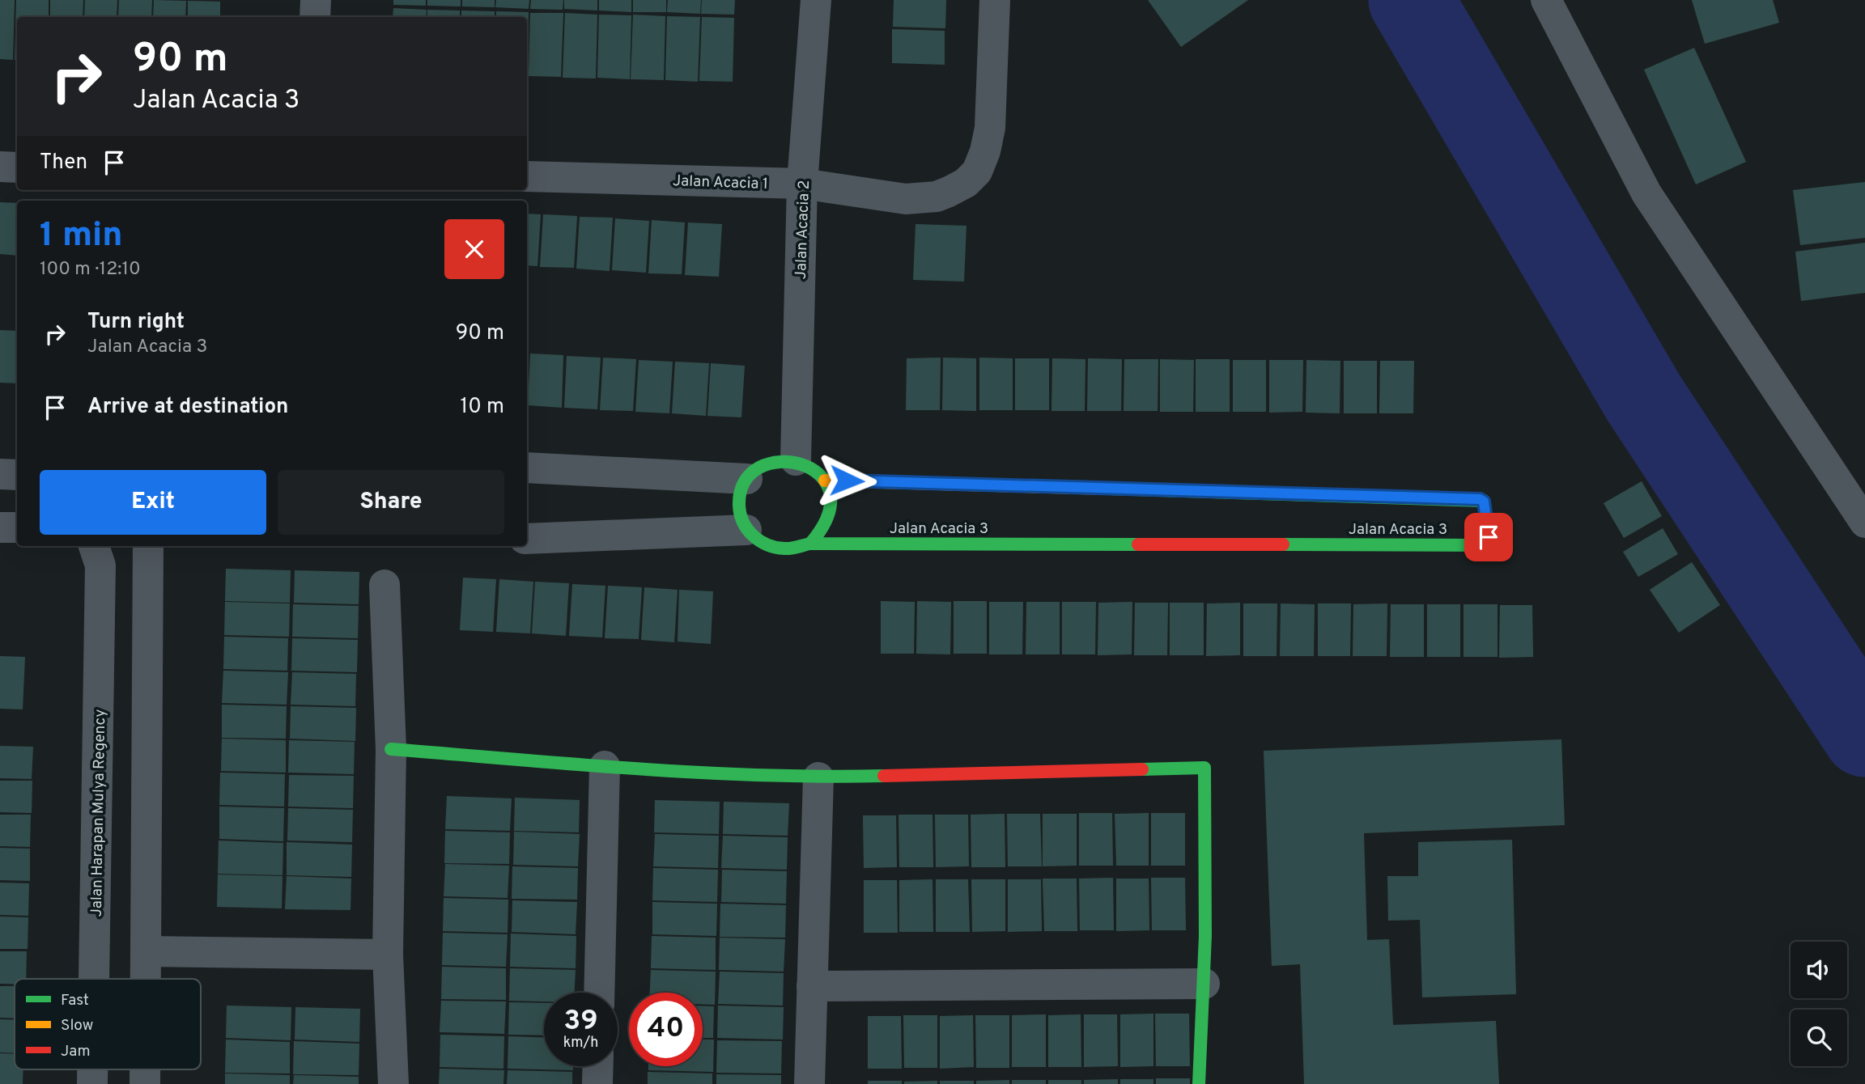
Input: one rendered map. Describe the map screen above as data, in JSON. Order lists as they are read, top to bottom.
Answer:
{
  "streets": {
    "street": [
      "Jalan Acacia 1",
      "Jalan Acacia 2",
      "Jalan Acacia 3",
      "Jalan Harapan Mulya Regency"
    ]
  },
  "crossings": [
    ["Jalan Acacia 1", "Jalan Acacia 2"],
    ["Jalan Acacia 2", "Jalan Acacia 3"]
  ],
  "legend": ["Fast", "Slow", "Jam"],
  "page": {
    "turn": ["90 m", "Jalan Acacia 3"],
    "then": "Then",
    "heading": ["1 min", "100 m · 12:10"],
    "list": [
      {
        "name": "Turn right",
        "note": "Jalan Acacia 3",
        "value": "90 m"
      },
      {
        "name": "Arrive at destination",
        "value": "10 m"
      }
    ],
    "buttons": ["Exit", "Share"],
    "speed": "39 km/h",
    "limit": "40"
  }
}
